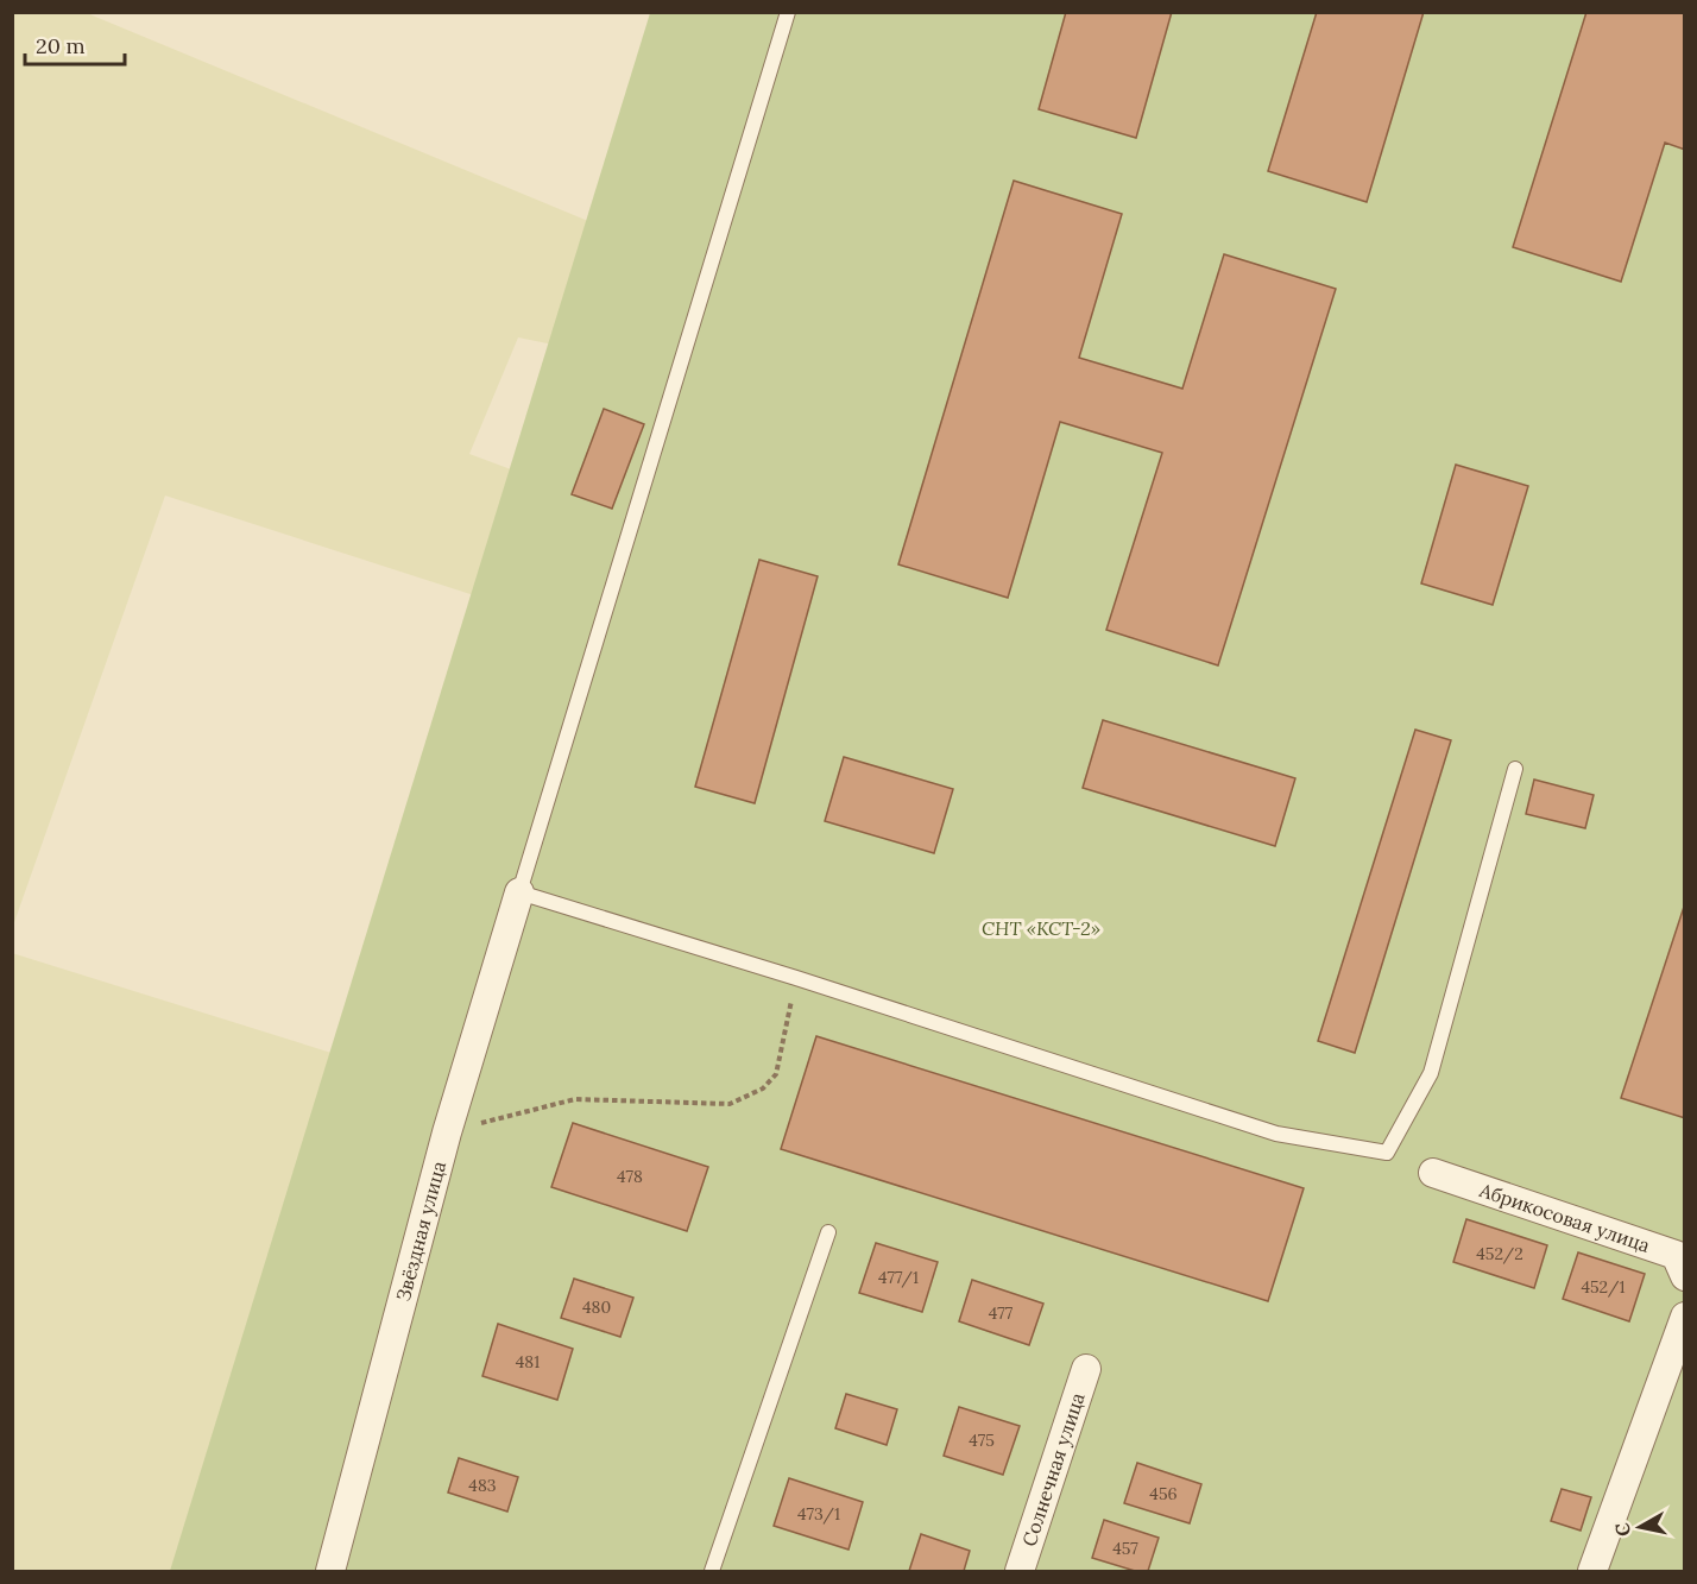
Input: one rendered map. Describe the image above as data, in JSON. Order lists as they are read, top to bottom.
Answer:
{
  "streets": {
    "street": ["Абрикосовая улица", "Звёздная улица", "Солнечная улица"]
  },
  "parks": ["СНТ «КСТ-2»"],
  "house_numbers": [
    "478",
    "452/2",
    "477/1",
    "452/1",
    "480",
    "477",
    "481",
    "475",
    "483",
    "456",
    "473/1",
    "457"
  ],
  "scale_bar": "20 m",
  "north": "left"
}
